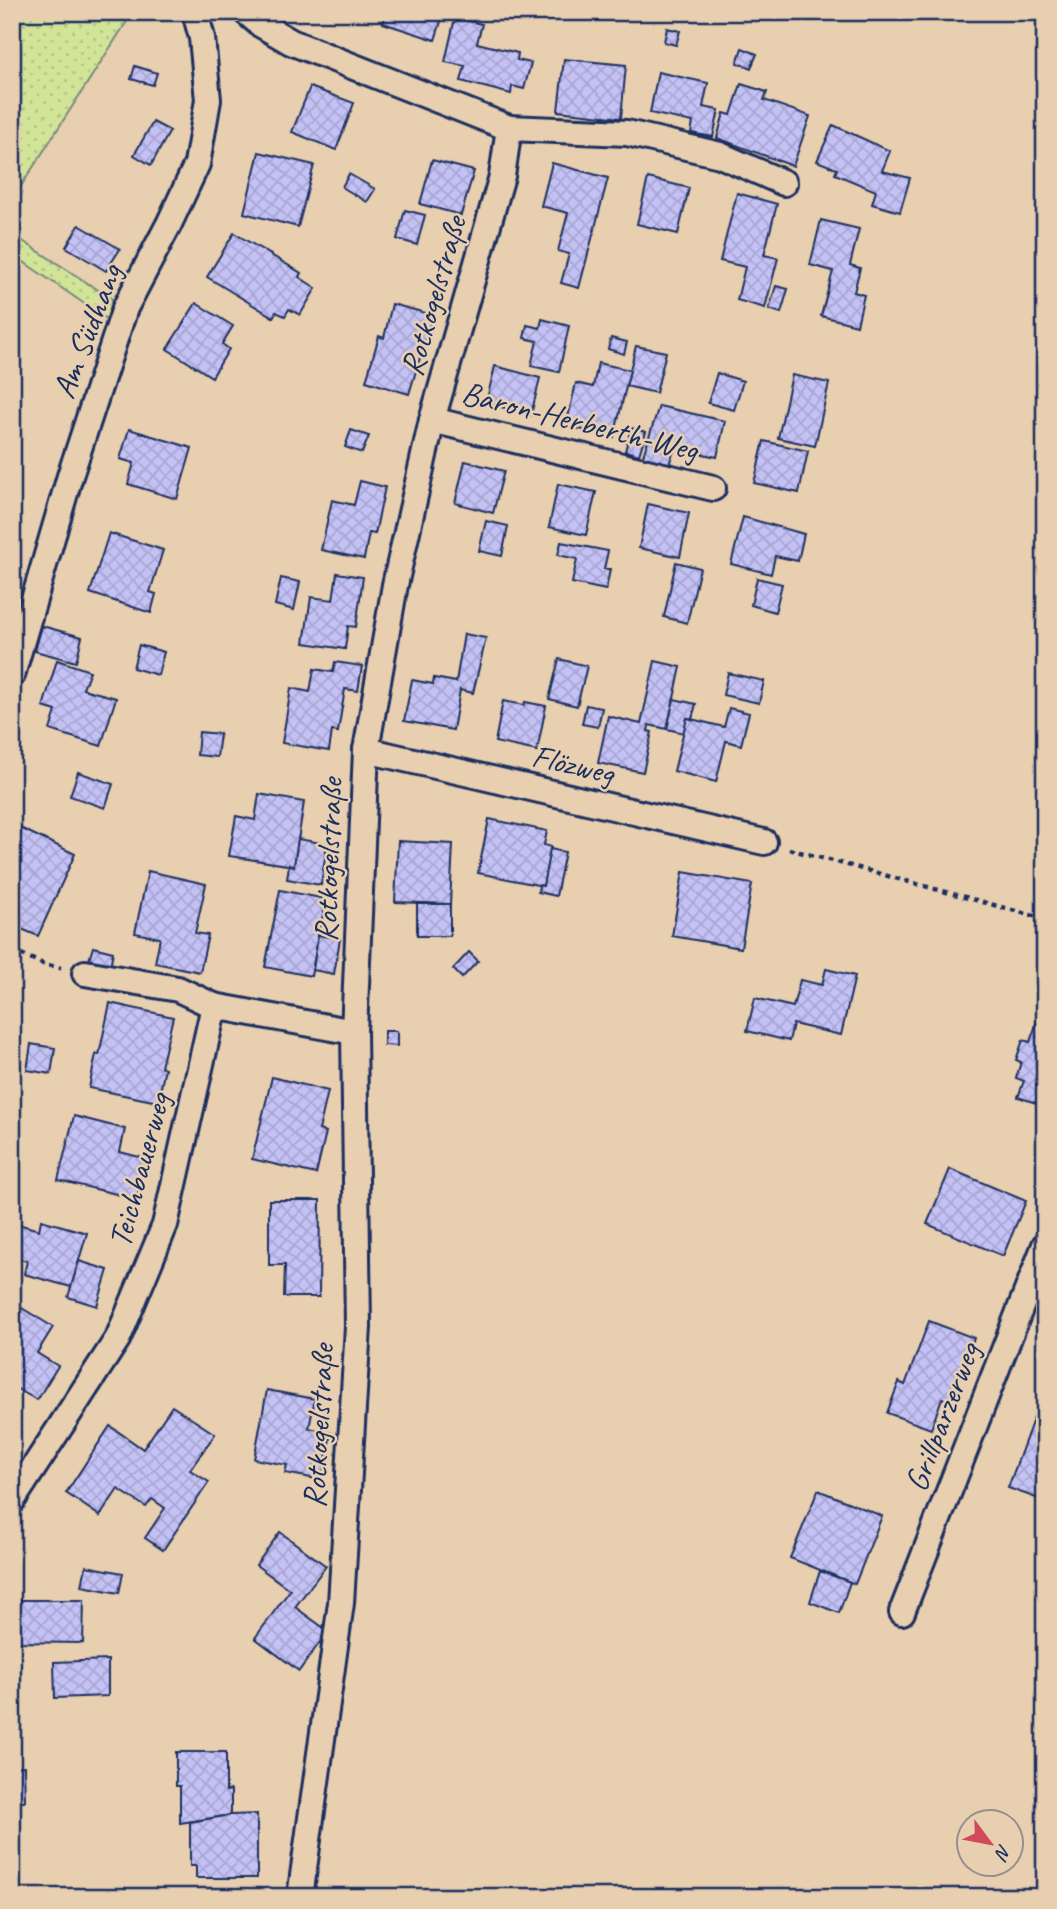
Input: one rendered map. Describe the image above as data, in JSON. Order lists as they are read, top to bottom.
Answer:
{
  "streets": {
    "street": [
      "Rotkogelstraße",
      "Am Südhang",
      "Baron-Herberth-Weg",
      "Flözweg",
      "Teichbauerweg",
      "Grillparzerweg"
    ]
  },
  "crossings": [
    ["Rotkogelstraße", "Baron-Herberth-Weg"],
    ["Rotkogelstraße", "Flözweg"]
  ],
  "north": "bottom right"
}
